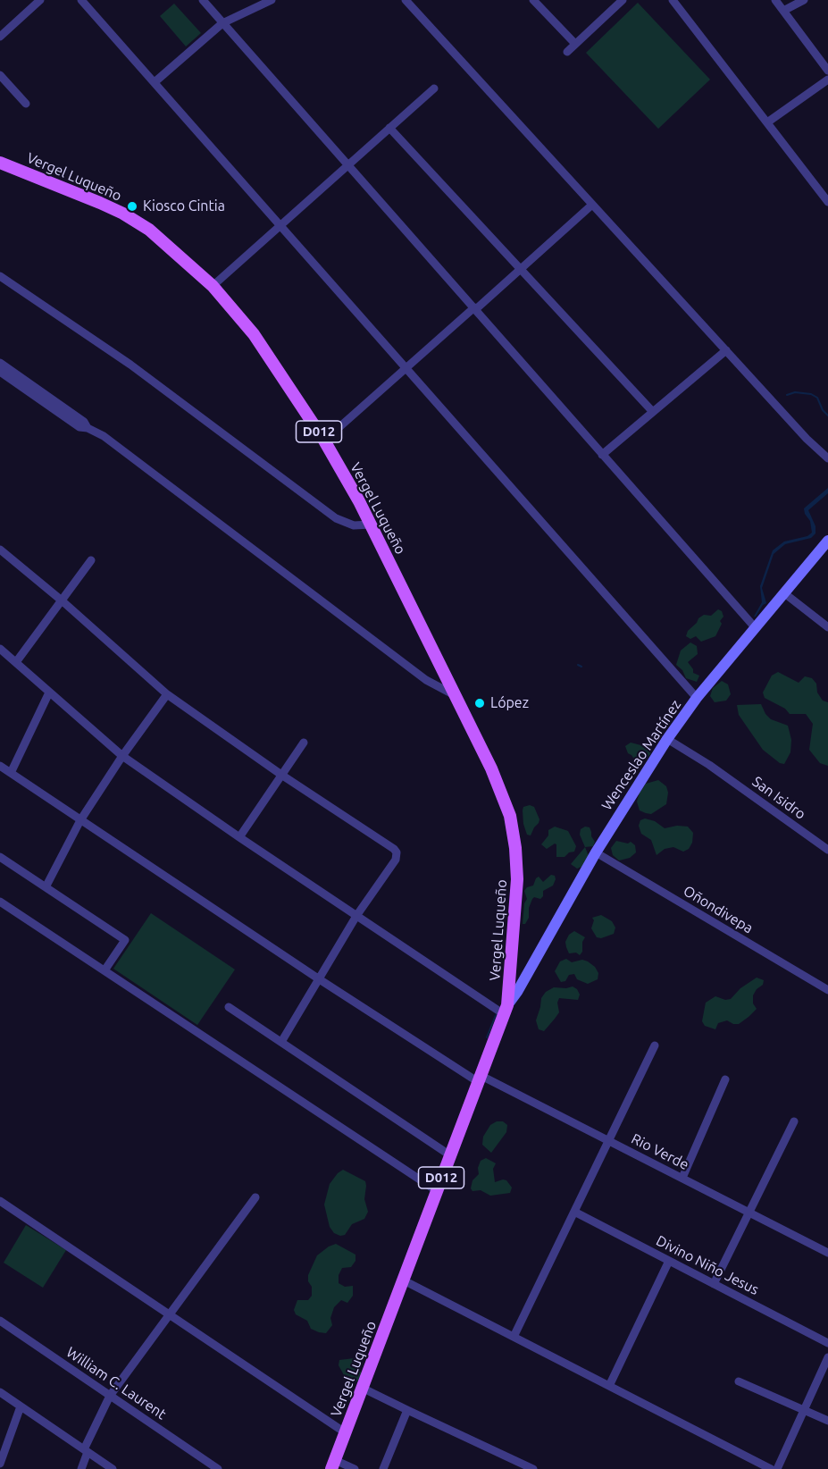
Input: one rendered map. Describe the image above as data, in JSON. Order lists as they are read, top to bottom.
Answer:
{
  "streets": {
    "main road": ["Vergel Luqueño", "D012", "Wenceslao Martínez"],
    "street": [
      "San Isidro",
      "Oñondivepa",
      "Rio Verde",
      "Divino Niño Jesus",
      "William C. Laurent"
    ]
  },
  "crossings": [
    ["Vergel Luqueño", "D012"],
    ["Vergel Luqueño", "Wenceslao Martínez"],
    ["D012", "Wenceslao Martínez"],
    ["D012", "Rio Verde"],
    ["Wenceslao Martínez", "San Isidro"],
    ["Wenceslao Martínez", "Oñondivepa"]
  ],
  "places": ["Kiosco Cintia", "López"]
}
